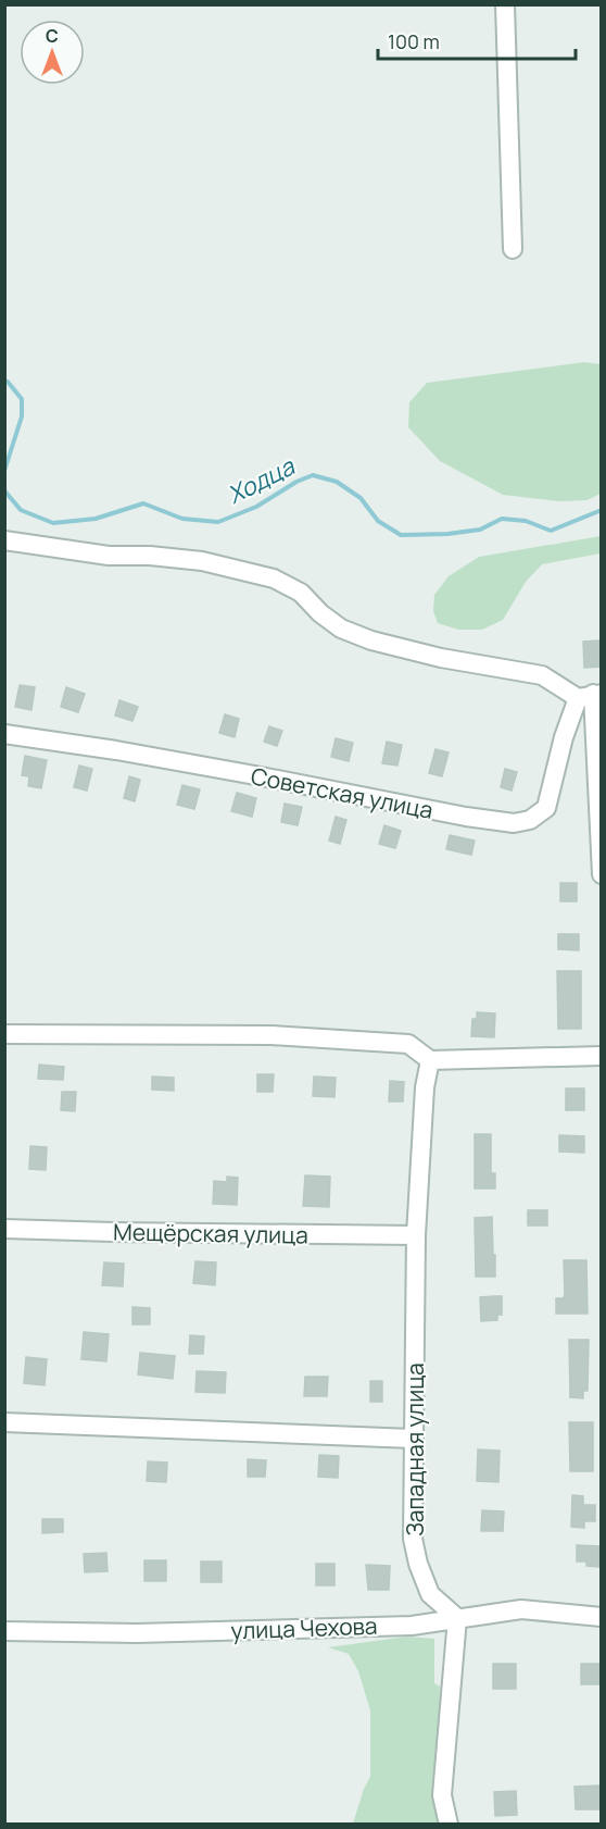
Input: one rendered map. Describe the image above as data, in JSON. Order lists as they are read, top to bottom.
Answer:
{
  "streets": {
    "street": [
      "Советская улица",
      "Мещёрская улица",
      "Западная улица",
      "улица Чехова"
    ]
  },
  "crossings": [
    ["Мещёрская улица", "Западная улица"],
    ["Западная улица", "улица Чехова"]
  ],
  "water": ["Ходца"],
  "scale_bar": "100 m",
  "north": "top"
}
